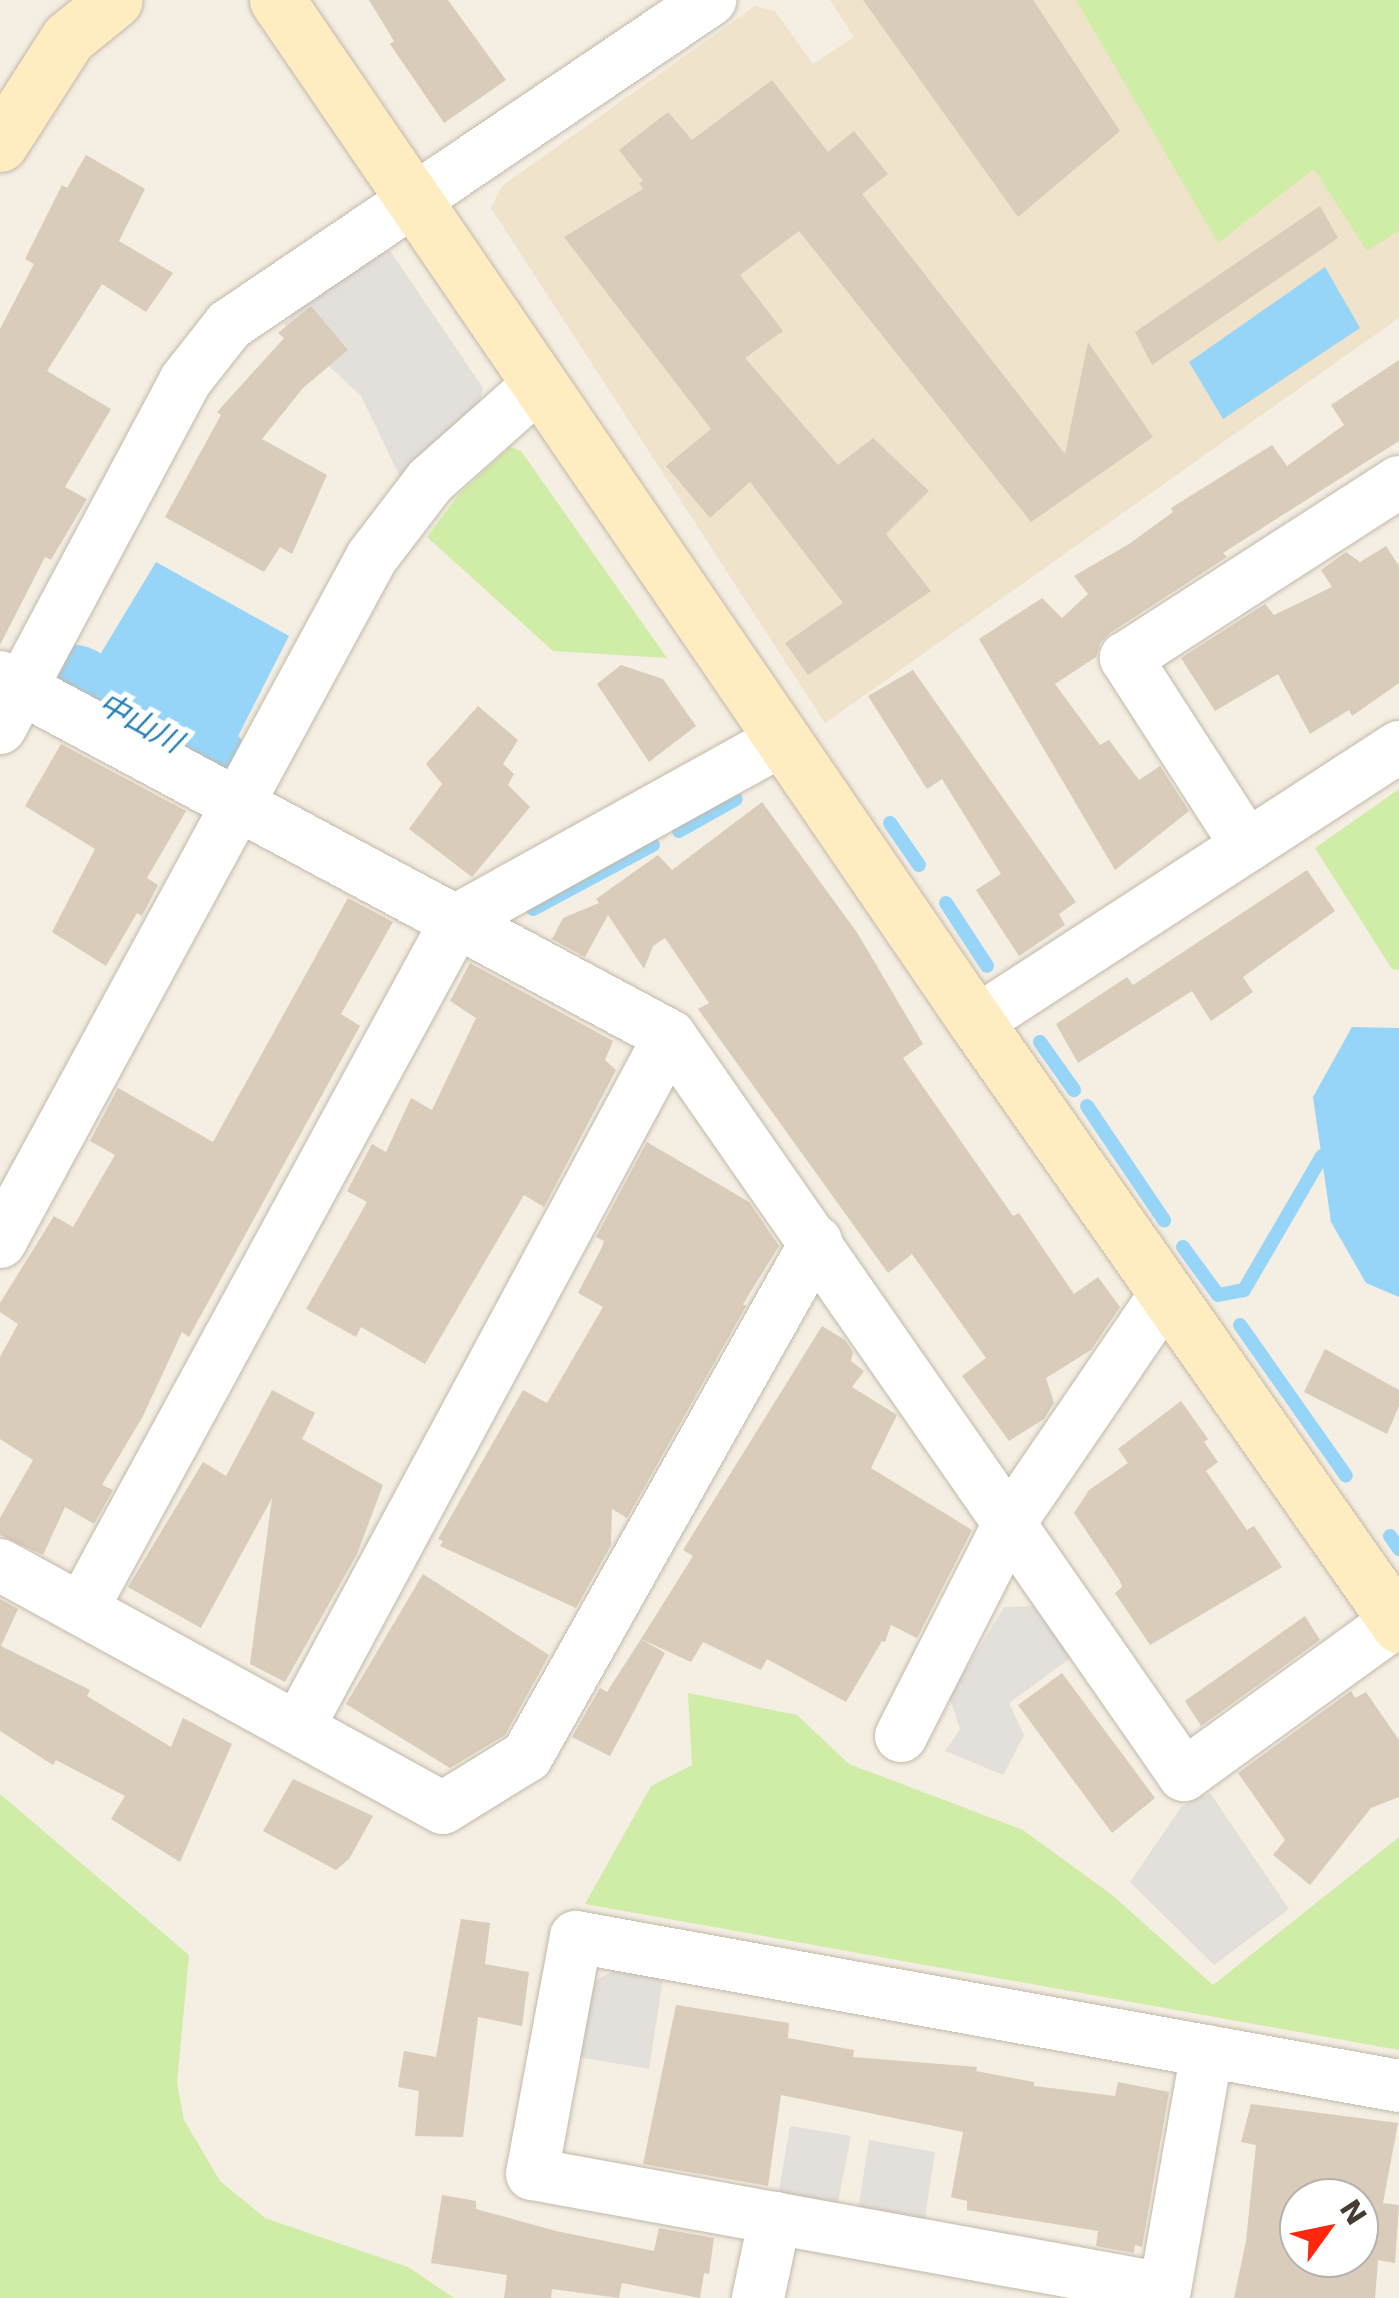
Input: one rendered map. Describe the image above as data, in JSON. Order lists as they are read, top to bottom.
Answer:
{
  "water": ["中山川"],
  "north": "top right"
}
